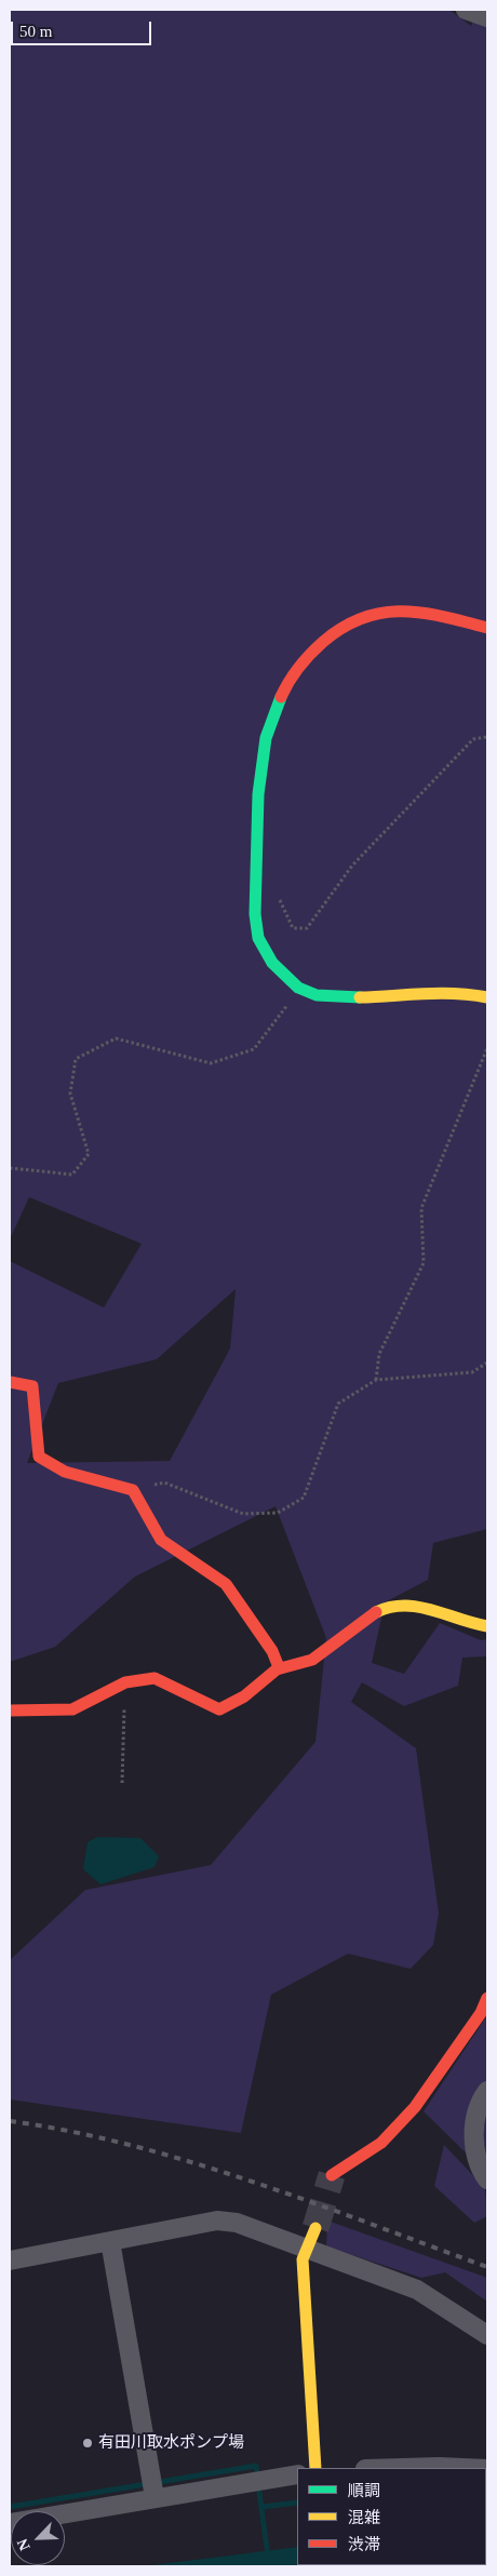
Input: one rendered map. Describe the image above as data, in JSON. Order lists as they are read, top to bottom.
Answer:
{
  "places": ["有田川取水ポンプ場"],
  "legend": ["順調", "混雑", "渋滞"],
  "scale_bar": "50 m",
  "north": "bottom left"
}
